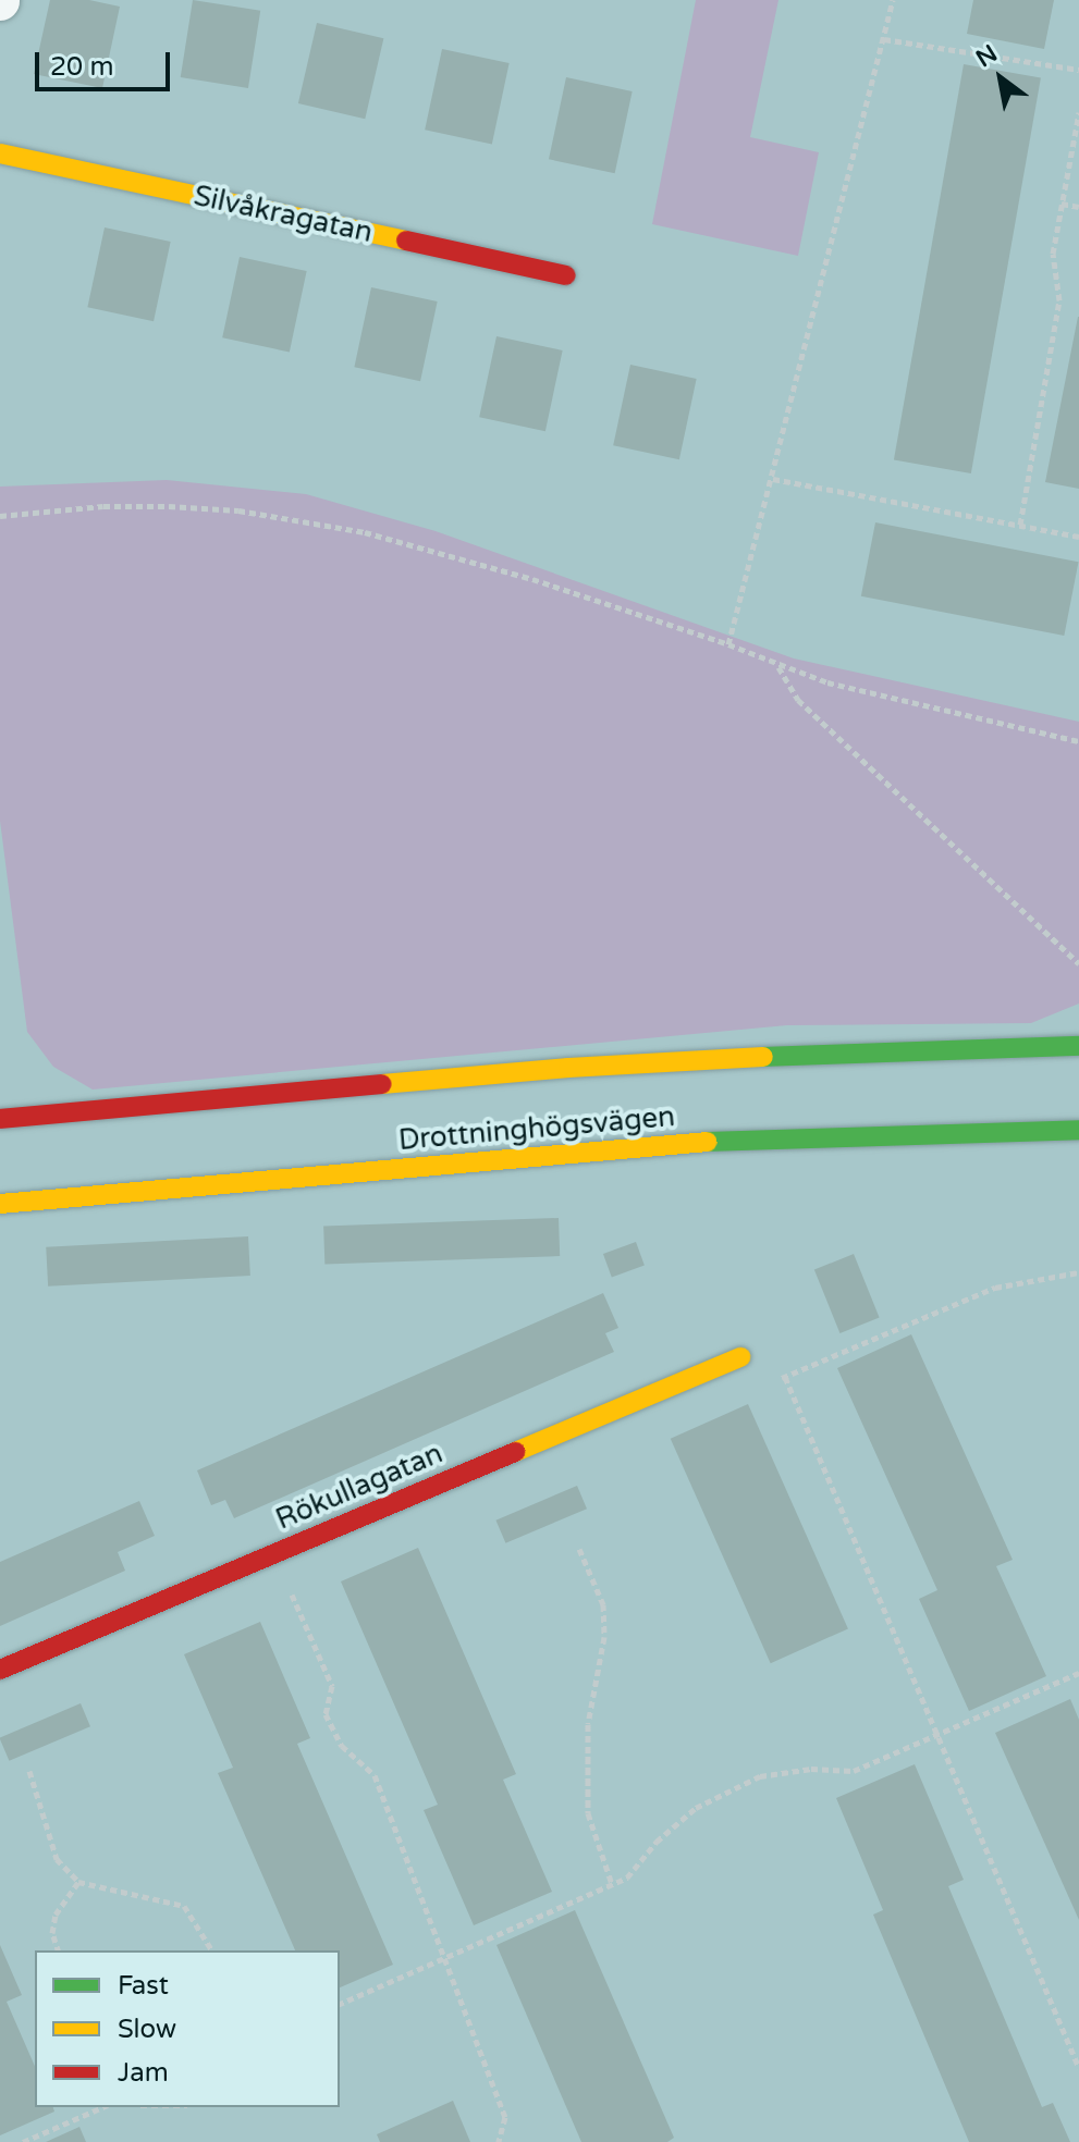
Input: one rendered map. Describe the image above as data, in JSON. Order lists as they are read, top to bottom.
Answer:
{
  "streets": {
    "street": ["Silvåkragatan", "Drottninghögsvägen", "Rökullagatan"]
  },
  "legend": ["Fast", "Slow", "Jam"],
  "scale_bar": "20 m",
  "north": "top left"
}
